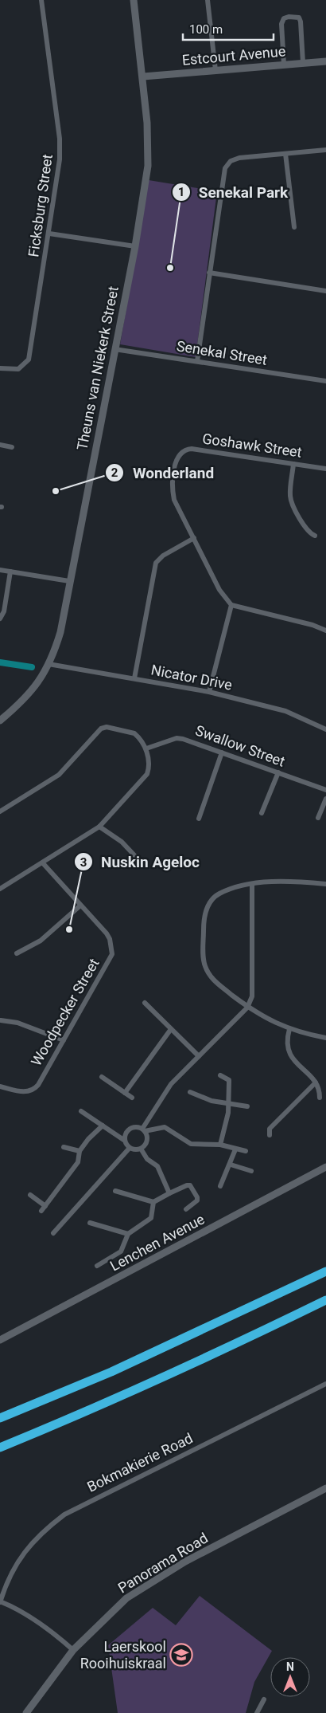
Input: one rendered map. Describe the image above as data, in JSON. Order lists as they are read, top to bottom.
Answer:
{
  "streets": {
    "street": [
      "Estcourt Avenue",
      "Ficksburg Street",
      "Senekal Street",
      "Theuns van Niekerk Street",
      "Goshawk Street",
      "Nicator Drive",
      "Swallow Street",
      "Woodpecker Street",
      "Lenchen Avenue",
      "Bokmakierie Road",
      "Panorama Road"
    ]
  },
  "crossings": [
    ["Estcourt Avenue", "Theuns van Niekerk Street"],
    ["Senekal Street", "Theuns van Niekerk Street"],
    ["Theuns van Niekerk Street", "Nicator Drive"]
  ],
  "places": {
    "other": ["Senekal Park", "Wonderland", "Nuskin Ageloc"],
    "school or university": ["Laerskool Rooihuiskraal"]
  },
  "scale_bar": "100 m",
  "north": "top"
}
